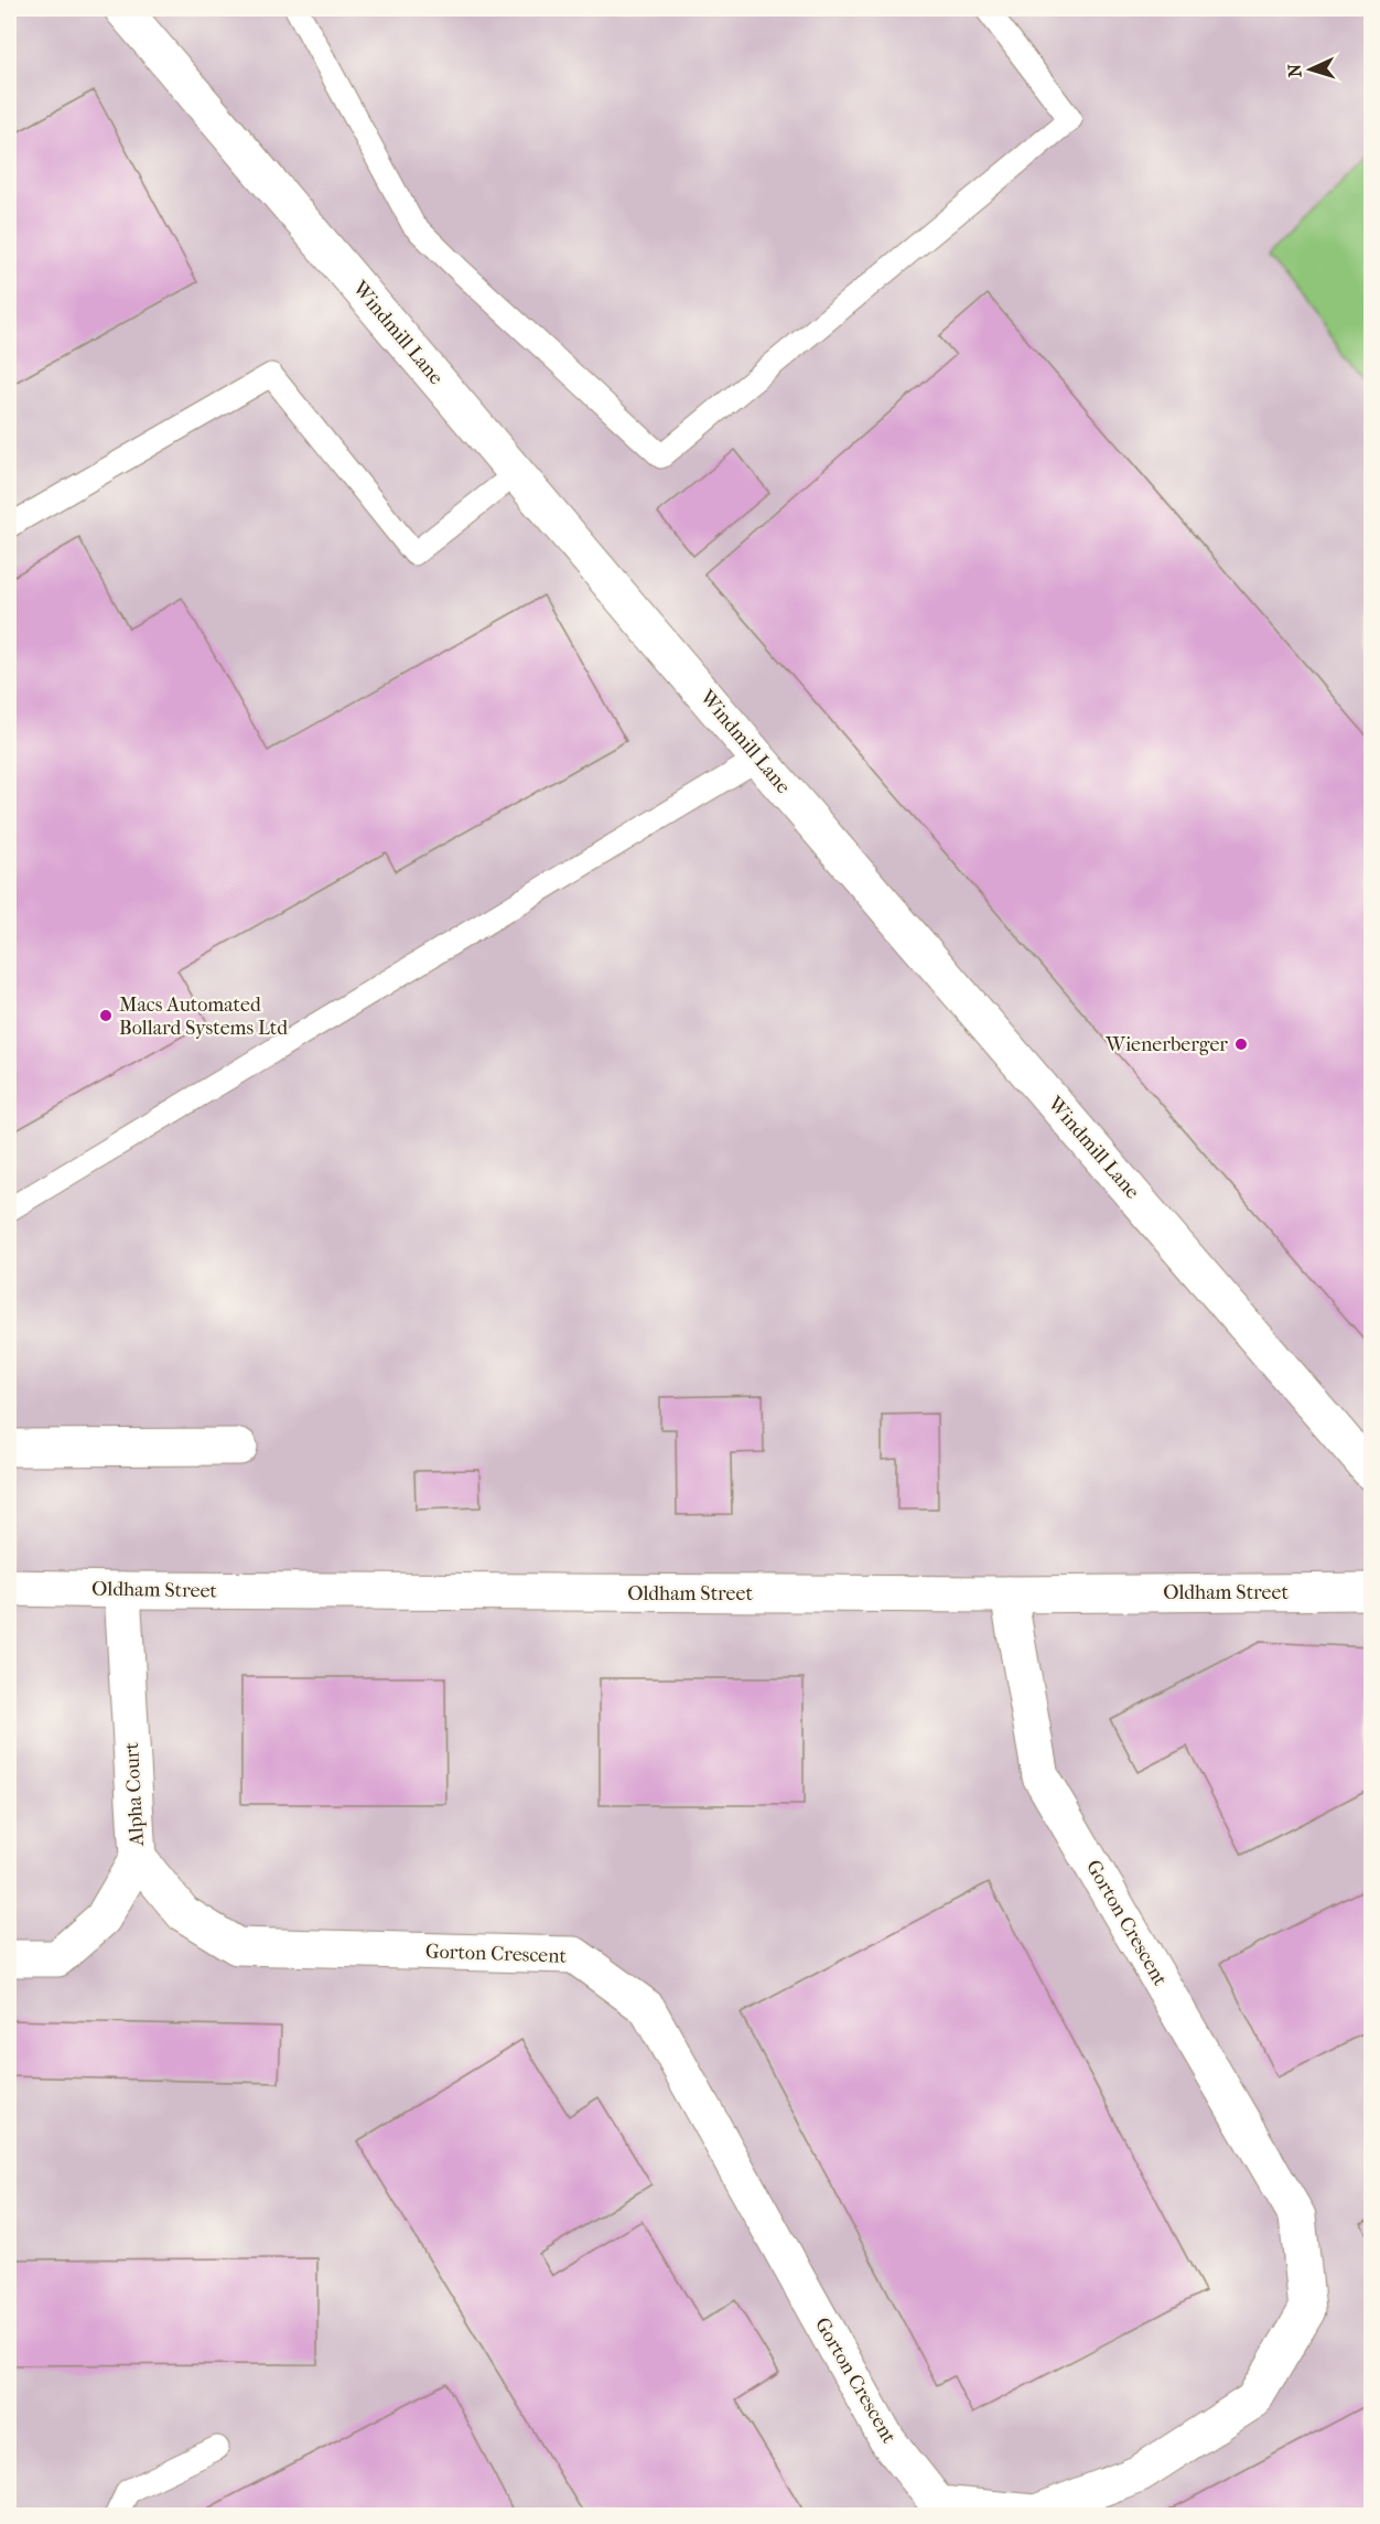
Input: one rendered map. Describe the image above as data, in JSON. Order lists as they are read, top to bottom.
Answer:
{
  "streets": {
    "street": [
      "Windmill Lane",
      "Oldham Street",
      "Alpha Court",
      "Gorton Crescent"
    ]
  },
  "crossings": [
    ["Oldham Street", "Alpha Court"],
    ["Oldham Street", "Gorton Crescent"],
    ["Alpha Court", "Gorton Crescent"]
  ],
  "places": ["Macs Automated Bollard Systems Ltd", "Wienerberger"],
  "north": "left"
}
